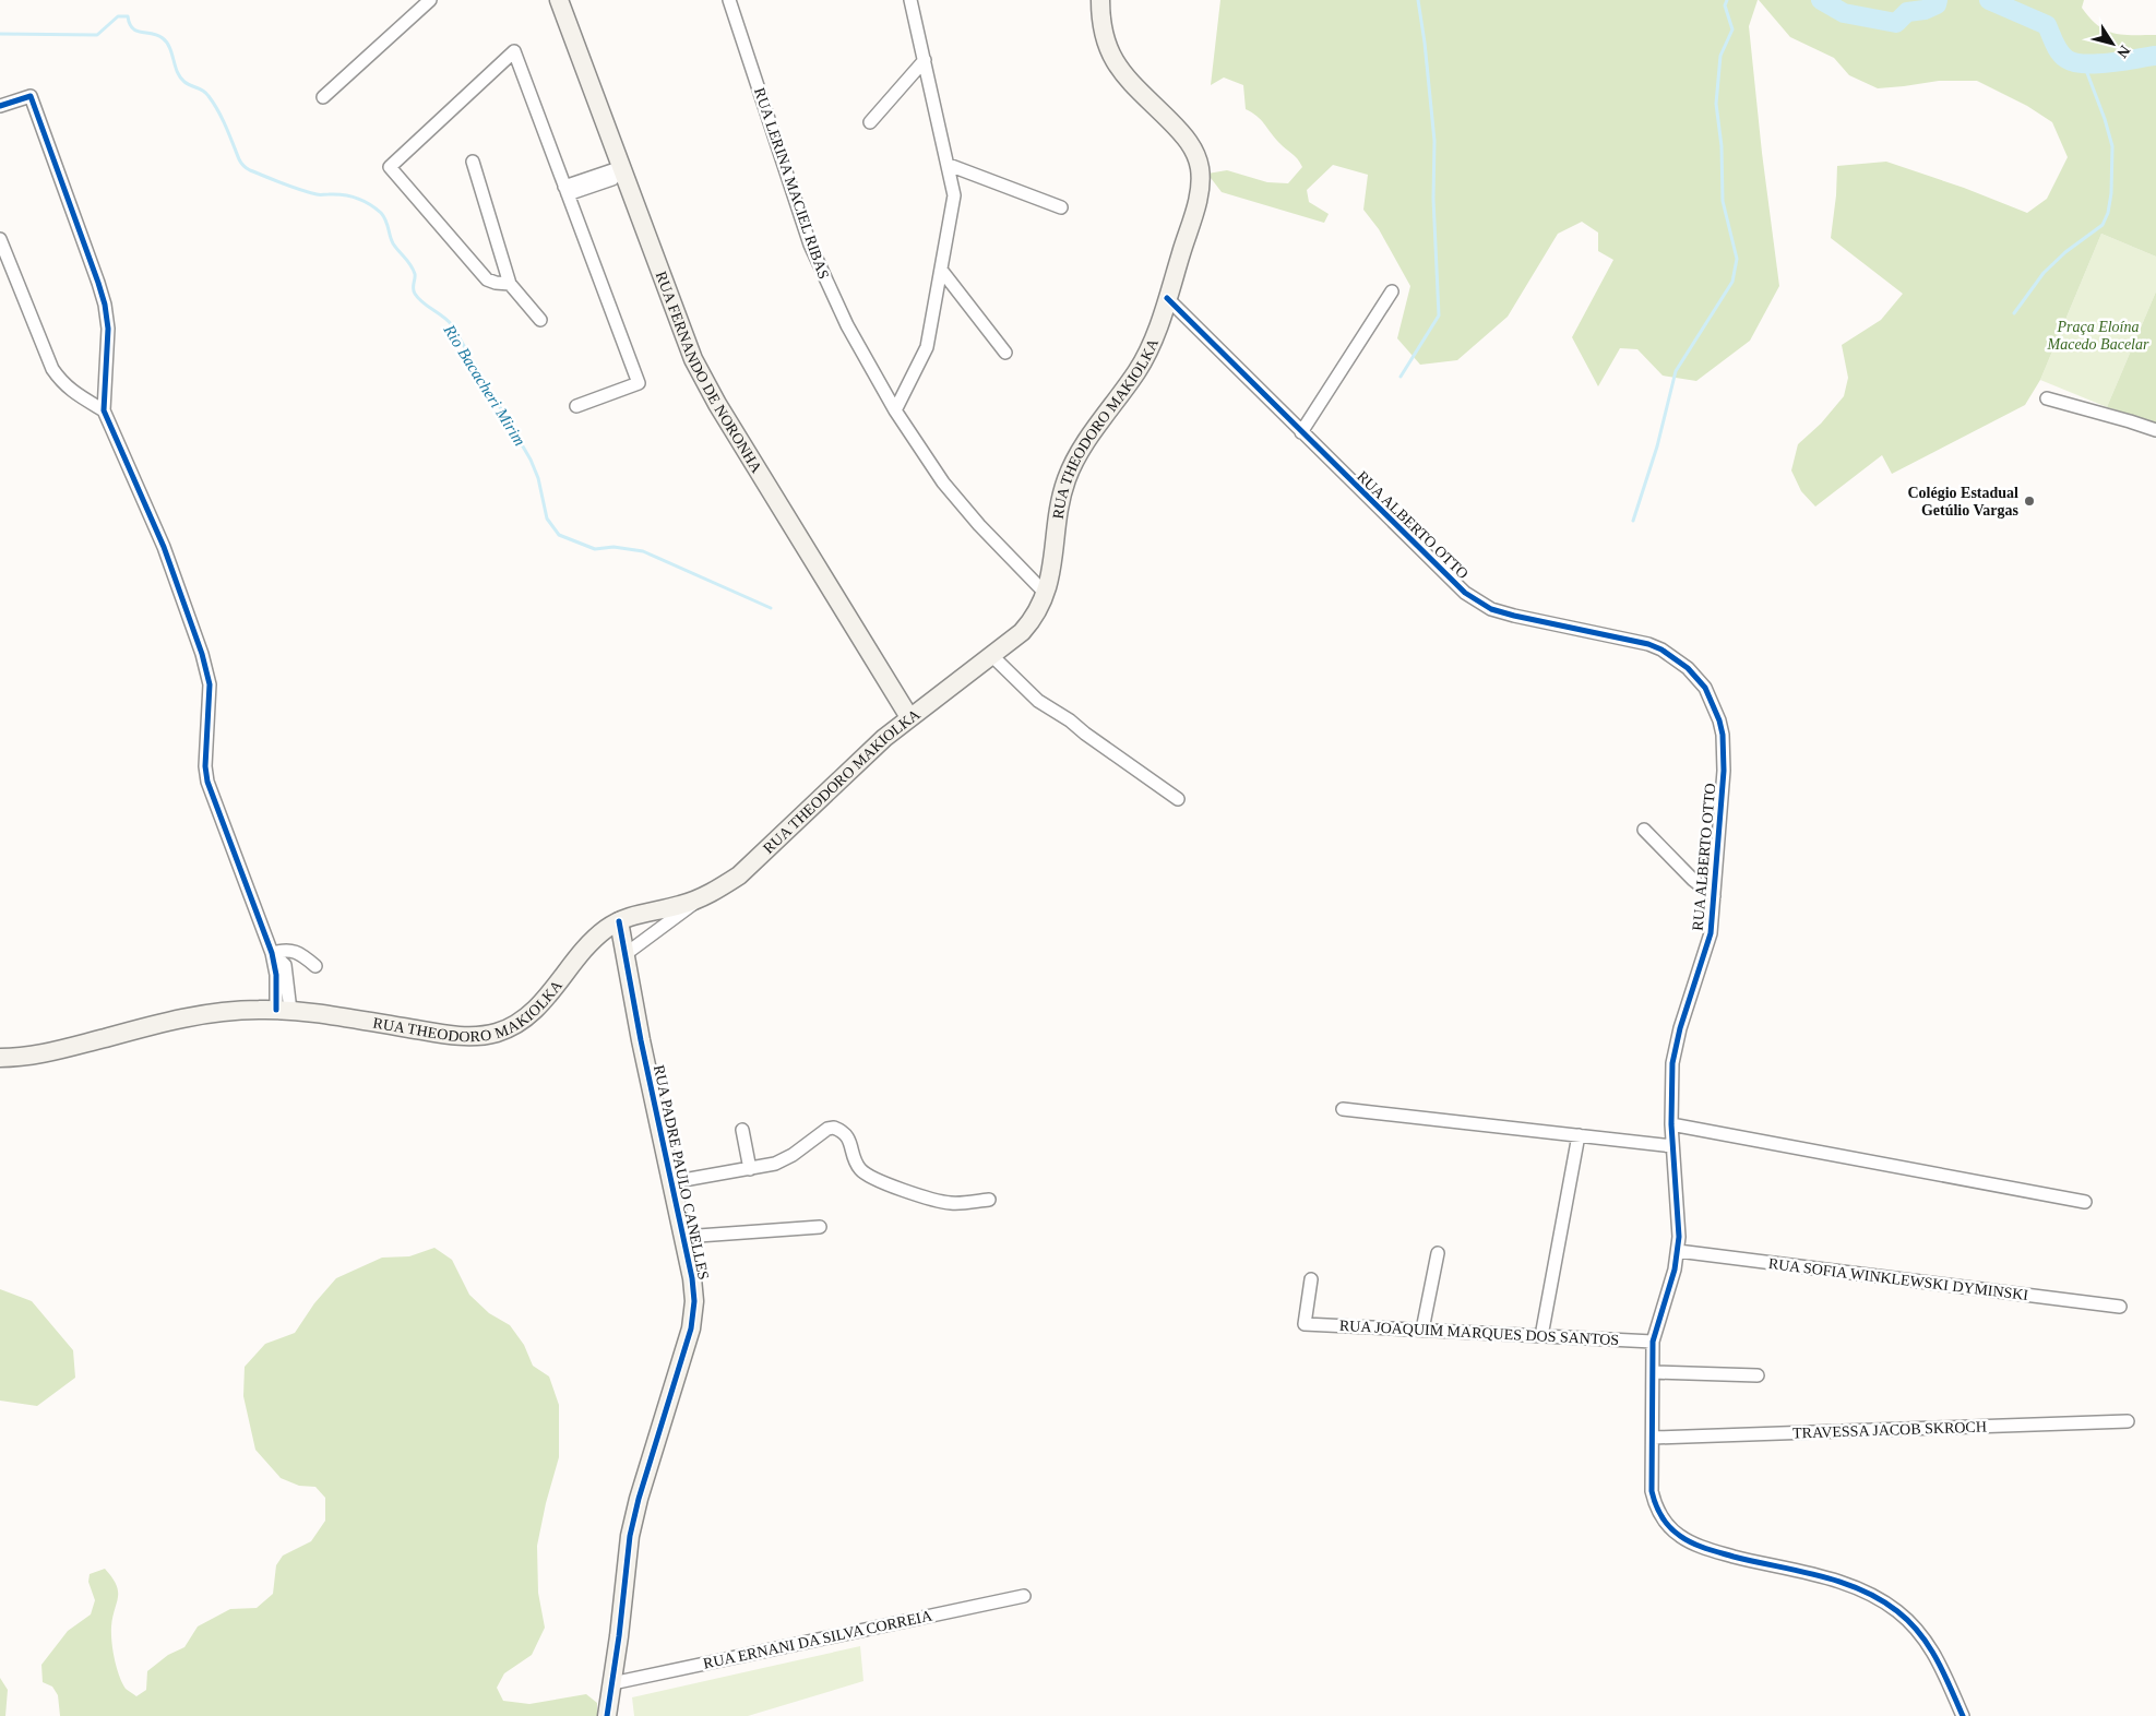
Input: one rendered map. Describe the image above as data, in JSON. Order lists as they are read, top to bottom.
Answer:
{
  "streets": {
    "main road": ["RUA FERNANDO DE NORONHA", "RUA THEODORO MAKIOLKA", "RUA PADRE PAULO CANELLES"],
    "street": [
      "RUA LERINA MACIEL RIBAS",
      "RUA ALBERTO OTTO",
      "RUA SOFIA WINKLEWSKI DYMINSKI",
      "RUA JOAQUIM MARQUES DOS SANTOS",
      "TRAVESSA JACOB SKROCH",
      "RUA ERNANI DA SILVA CORREIA"
    ]
  },
  "crossings": [
    ["RUA LERINA MACIEL RIBAS", "RUA THEODORO MAKIOLKA"],
    ["RUA FERNANDO DE NORONHA", "RUA THEODORO MAKIOLKA"],
    ["RUA THEODORO MAKIOLKA", "RUA ALBERTO OTTO"],
    ["RUA THEODORO MAKIOLKA", "RUA PADRE PAULO CANELLES"],
    ["RUA ALBERTO OTTO", "RUA SOFIA WINKLEWSKI DYMINSKI"],
    ["RUA ALBERTO OTTO", "RUA JOAQUIM MARQUES DOS SANTOS"],
    ["RUA ALBERTO OTTO", "TRAVESSA JACOB SKROCH"],
    ["RUA PADRE PAULO CANELLES", "RUA ERNANI DA SILVA CORREIA"]
  ],
  "water": ["Rio Bacacheri Mirim"],
  "parks": ["Praça Eloína Macedo Bacelar"],
  "places": ["Colégio Estadual Getúlio Vargas"],
  "north": "bottom right"
}
